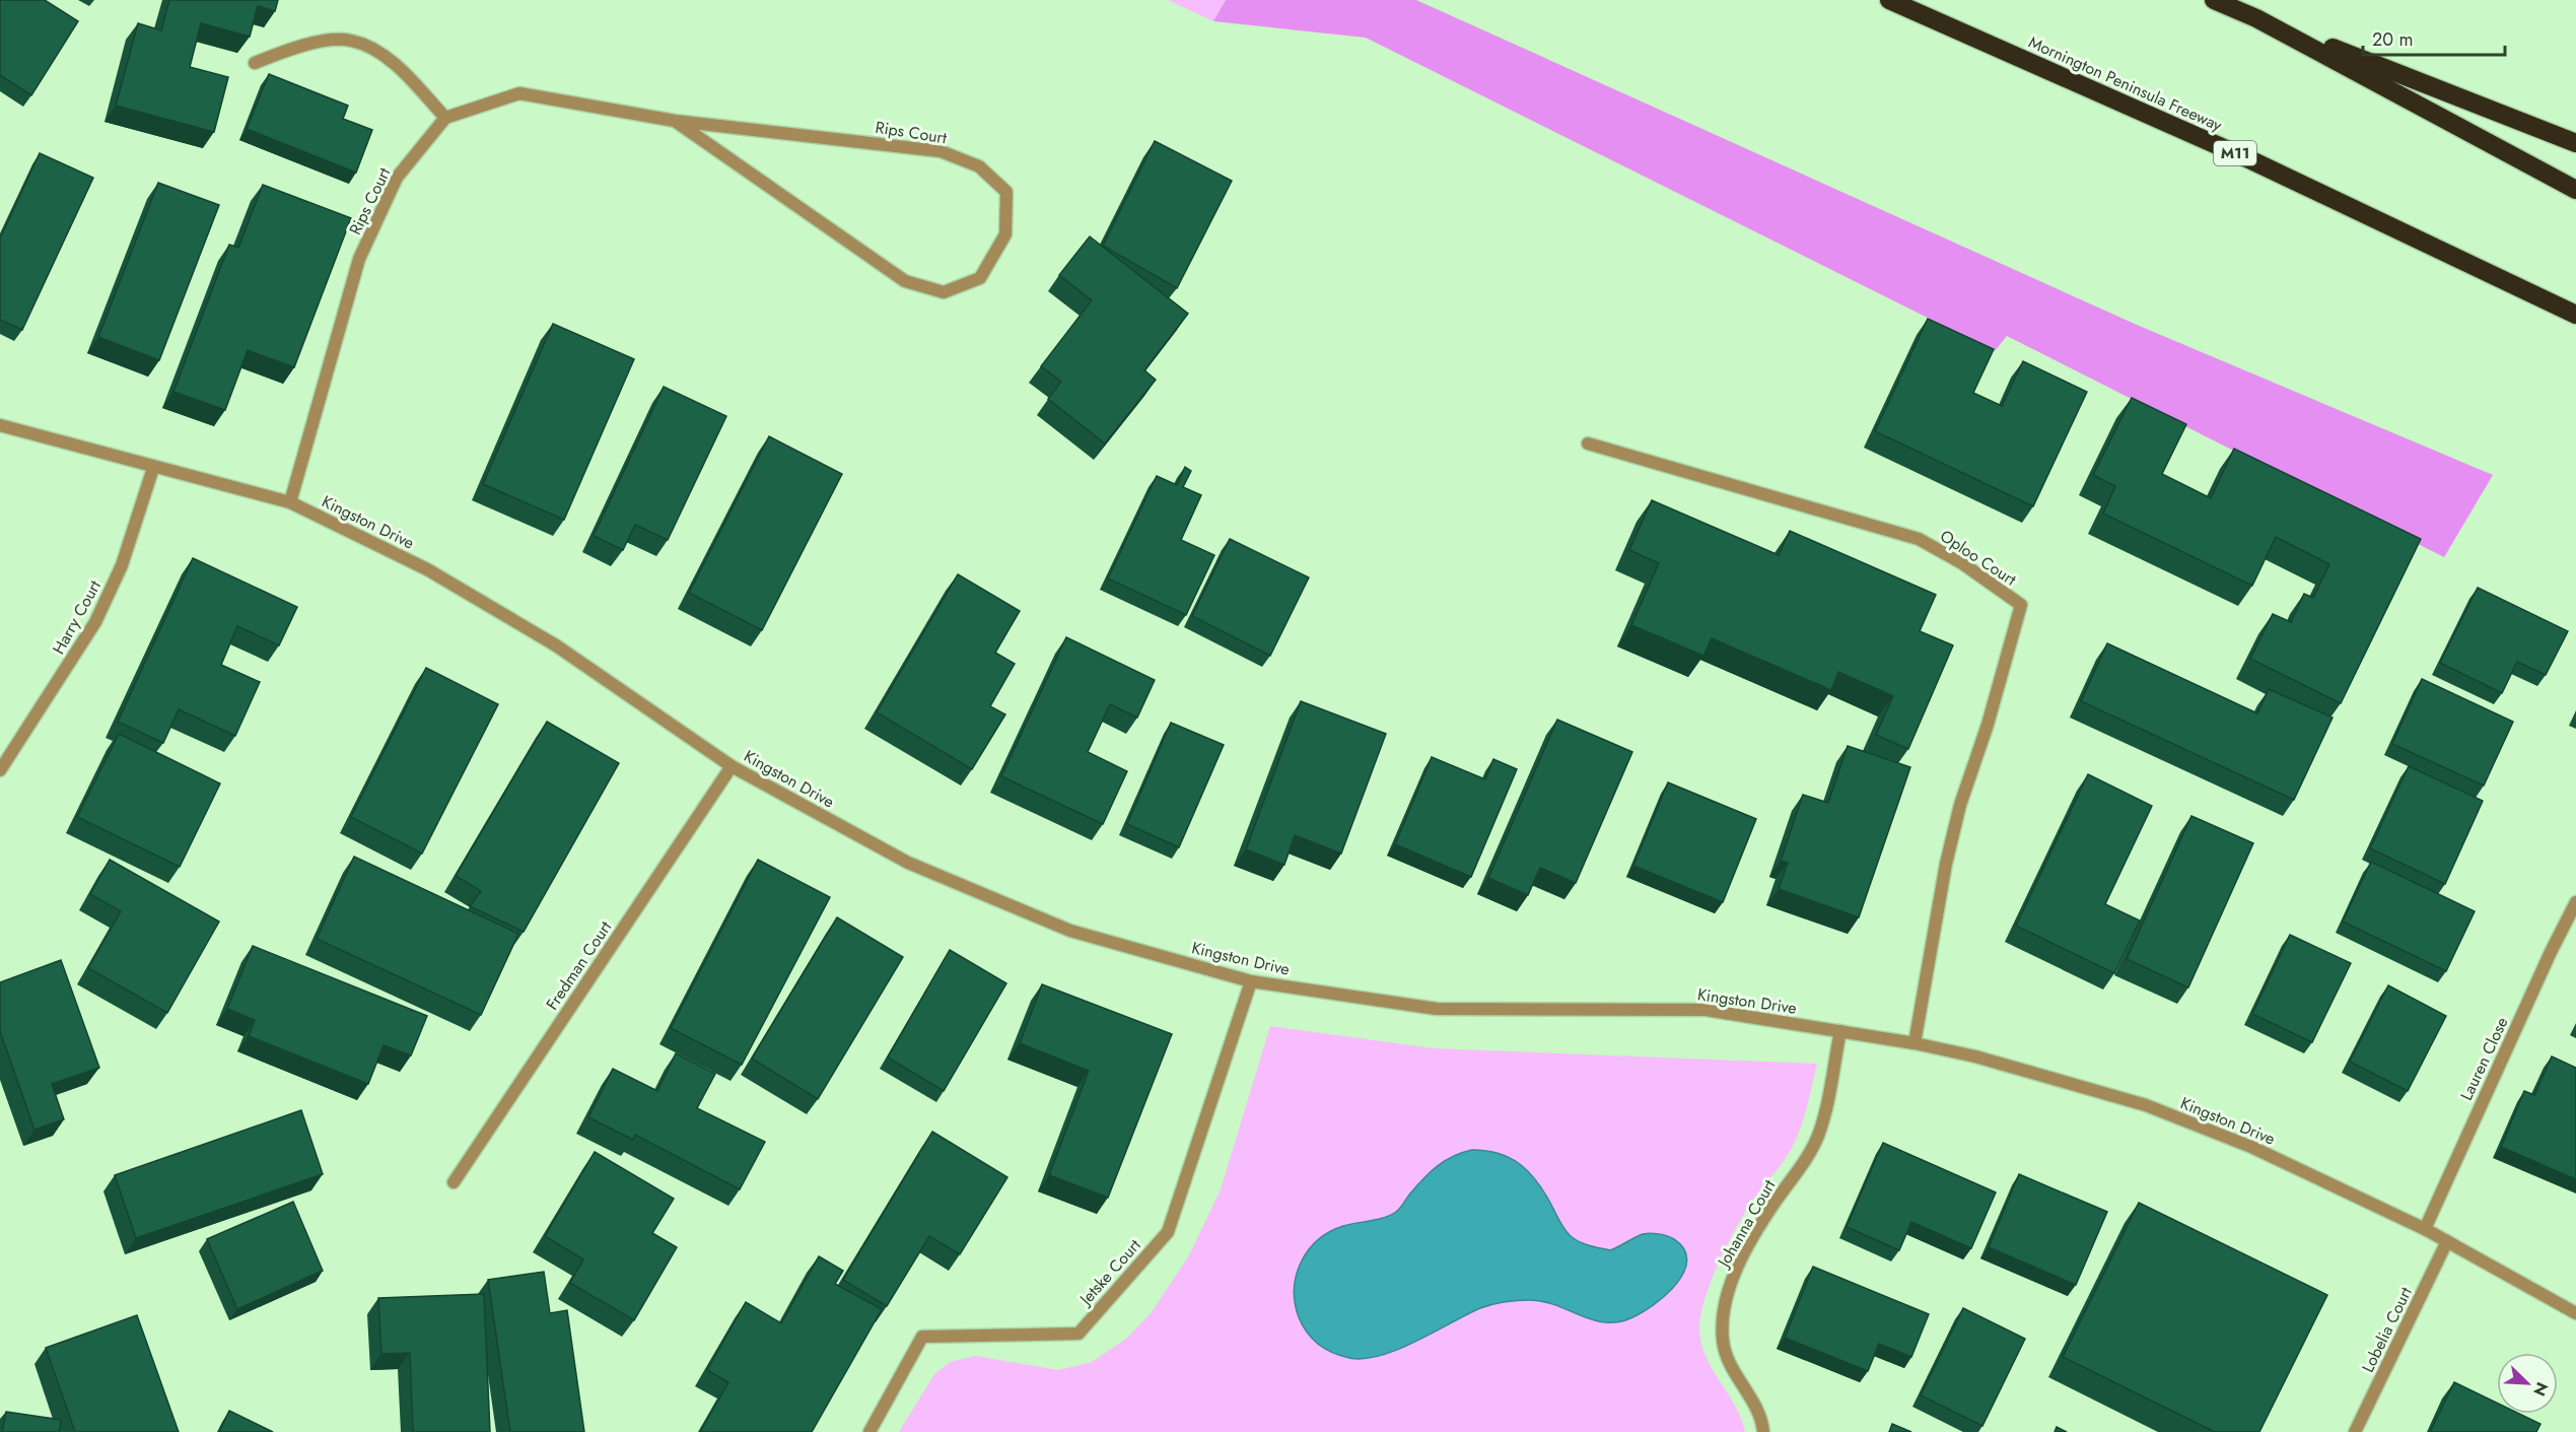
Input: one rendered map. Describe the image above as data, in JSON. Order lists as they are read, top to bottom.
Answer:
{
  "streets": {
    "highway": ["Mornington Peninsula Freeway", "M11"],
    "street": [
      "Rips Court",
      "Kingston Drive",
      "Oploo Court",
      "Harry Court",
      "Fredman Court",
      "Lauren Close",
      "Johanna Court",
      "Jetske Court",
      "Lobelia Court"
    ]
  },
  "crossings": [
    ["Rips Court", "Kingston Drive"],
    ["Kingston Drive", "Oploo Court"],
    ["Kingston Drive", "Harry Court"],
    ["Kingston Drive", "Fredman Court"],
    ["Kingston Drive", "Lauren Close"],
    ["Kingston Drive", "Johanna Court"],
    ["Kingston Drive", "Jetske Court"],
    ["Kingston Drive", "Lobelia Court"]
  ],
  "scale_bar": "20 m",
  "north": "bottom right"
}
